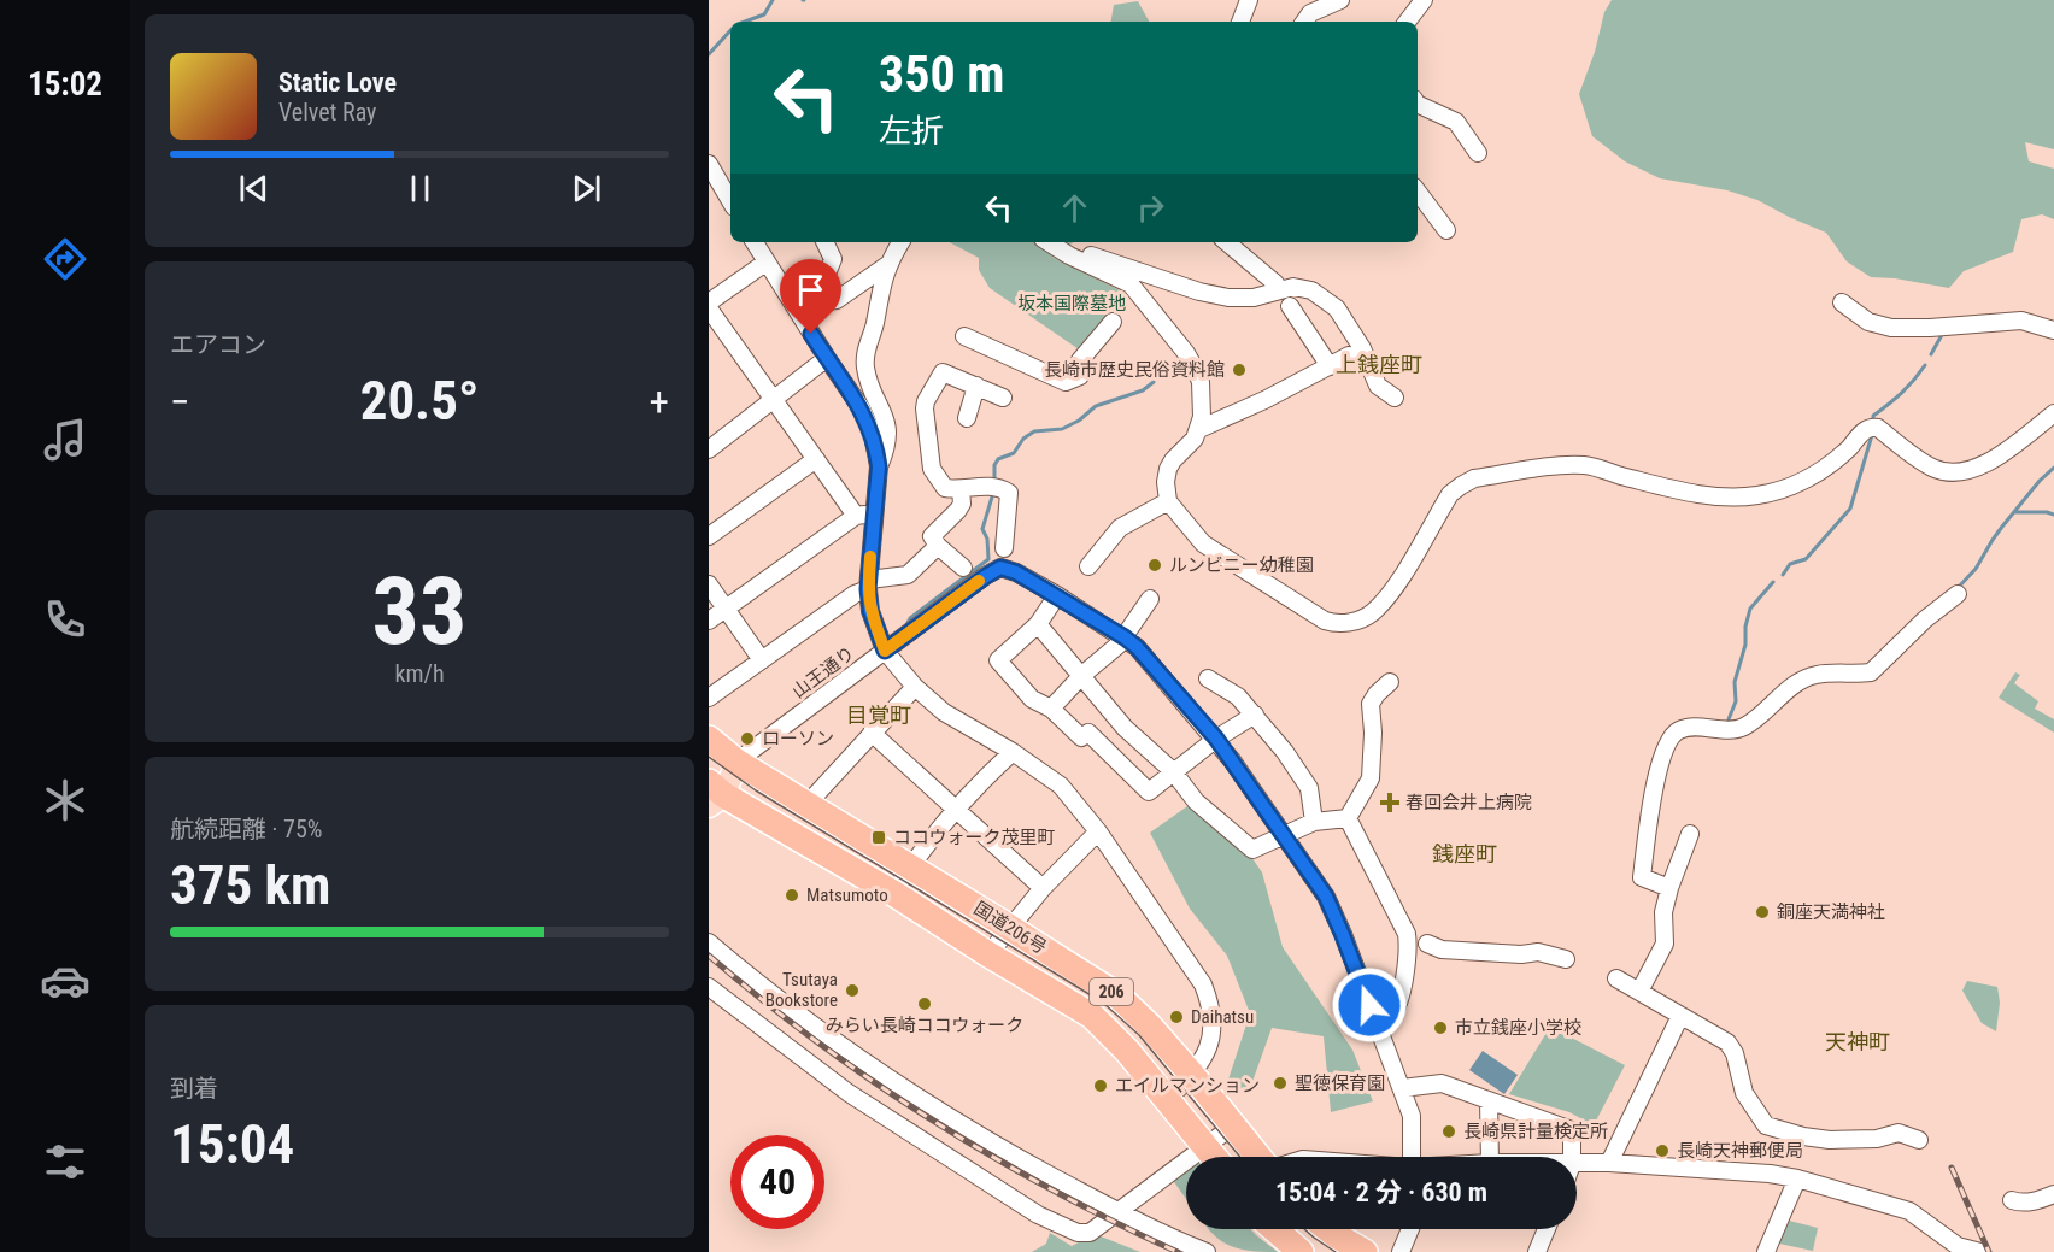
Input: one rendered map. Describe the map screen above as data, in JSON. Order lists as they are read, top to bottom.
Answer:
{
  "streets": {
    "highway": ["国道206号", "206"],
    "street": ["山王通り"]
  },
  "crossings": [
    ["山王通り", "国道206号"]
  ],
  "districts": [
    "上銭座町",
    "目覚町",
    "銭座町",
    "天神町"
  ],
  "parks": ["坂本国際墓地"],
  "places": {
    "other": [
      "長崎市歴史民俗資料館",
      "ルンビニー幼稚園",
      "ローソン",
      "Matsumoto",
      "銅座天満神社",
      "Tsutaya Bookstore",
      "みらい長崎ココウォーク",
      "Daihatsu",
      "市立銭座小学校",
      "聖徳保育園",
      "エイルマンション",
      "長崎県計量検定所",
      "長崎天神郵便局"
    ],
    "health": ["春回会井上病院"],
    "transit": ["ココウォーク茂里町"]
  },
  "page": {
    "tabs": "15:02",
    "turn": ["350 m", "左折"],
    "song": ["Static Love", "Velvet Ray"],
    "tile": [
      "エアコン",
      ["33", "km/h"],
      ["航続距離 · 75%", "375 km"],
      ["到着", "15:04"]
    ],
    "heat": ["−", "20.5°", "+"],
    "limit": "40",
    "trip": "15:04 · 2 分 · 630 m"
  }
}
